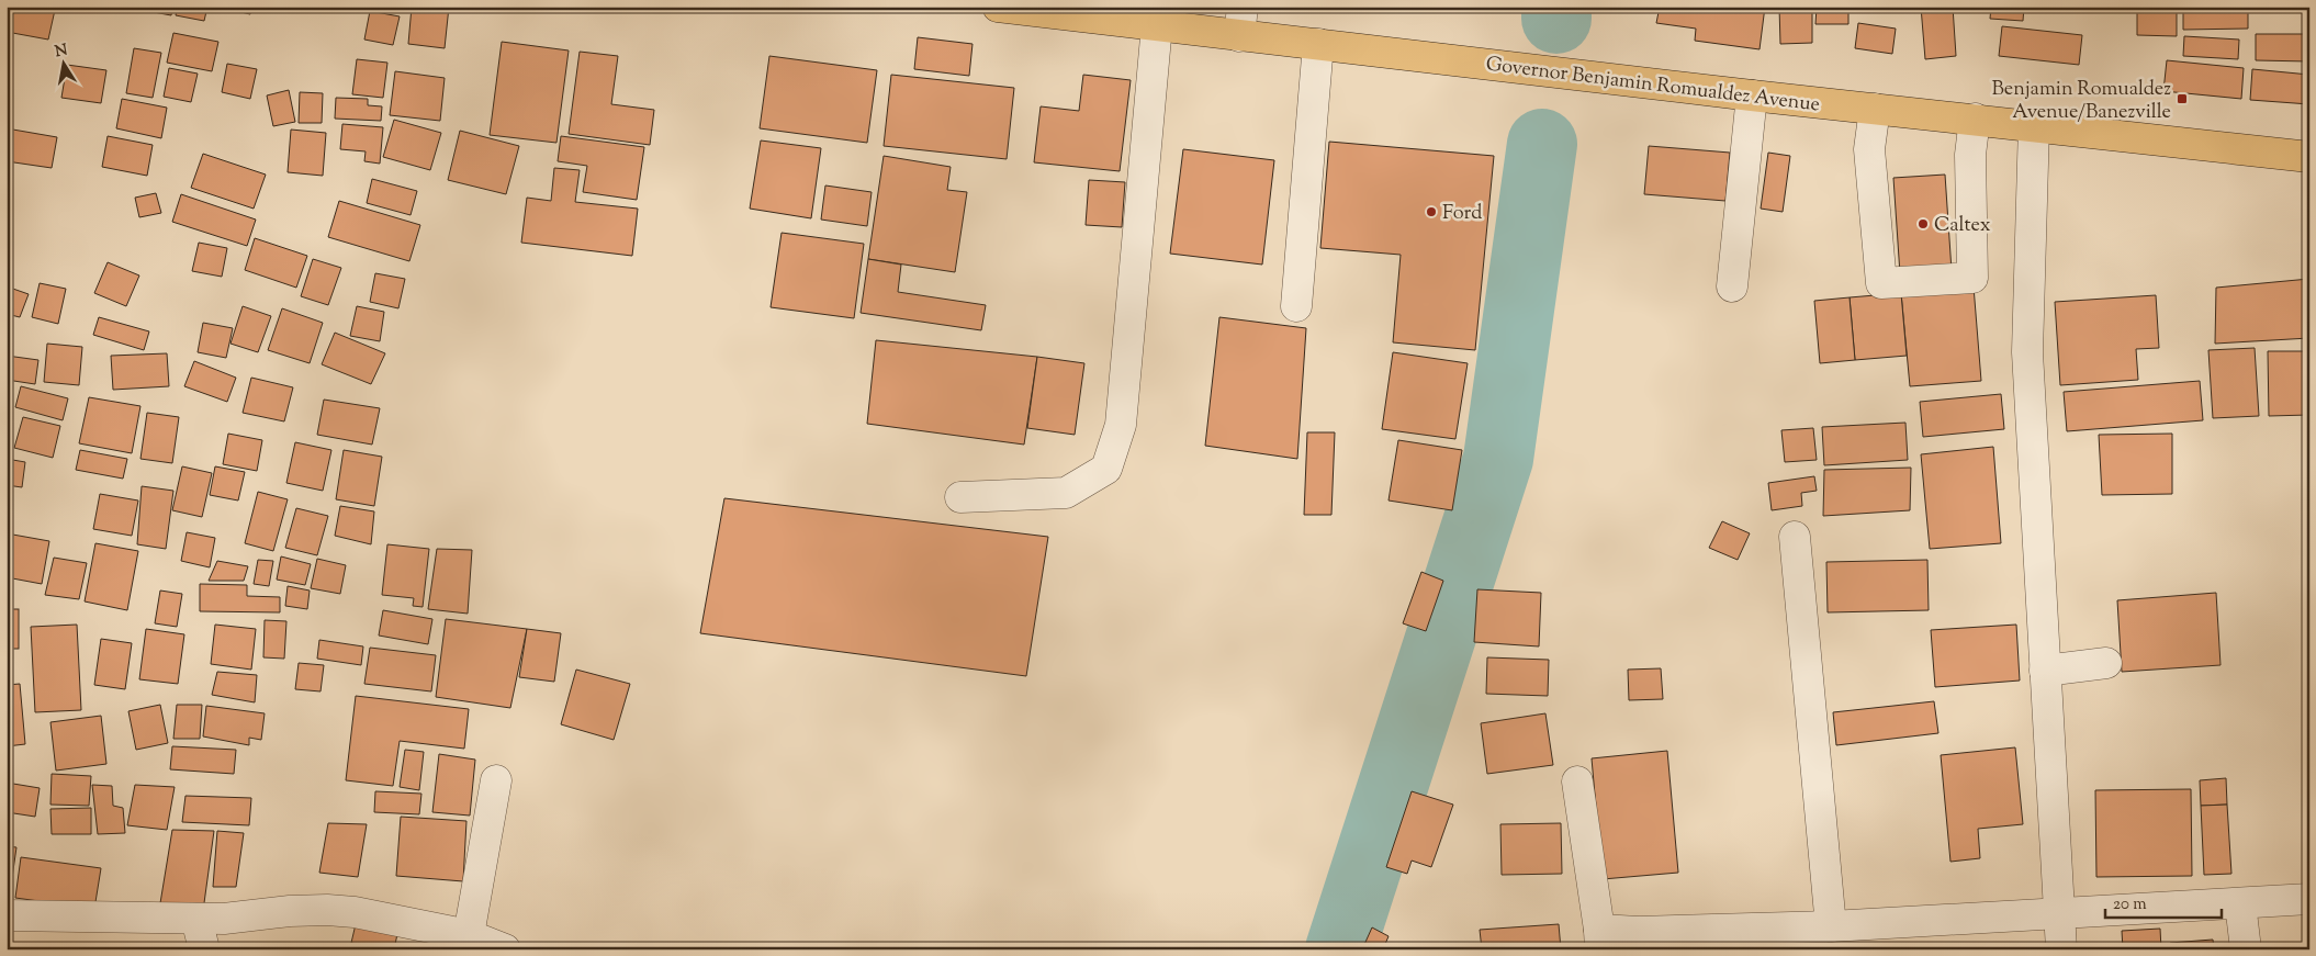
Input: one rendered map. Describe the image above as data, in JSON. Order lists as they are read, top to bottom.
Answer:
{
  "streets": {
    "main road": ["Governor Benjamin Romualdez Avenue"]
  },
  "places": {
    "transit": ["Benjamin Romualdez Avenue/Banezville"],
    "other": ["Ford", "Caltex"]
  },
  "scale_bar": "20 m",
  "north": "top"
}
